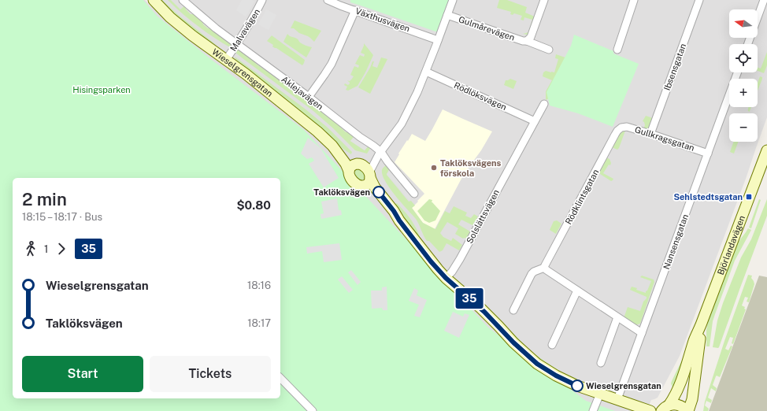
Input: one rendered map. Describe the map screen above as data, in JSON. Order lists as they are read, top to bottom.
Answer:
{
  "streets": {
    "street": [
      "Växthusvägen",
      "Gulmårevägen",
      "Malvavägen",
      "Ibsensgatan",
      "Wieselgrensgatan",
      "Aklejavägen",
      "Rödlöksvägen",
      "Gullkragsgatan",
      "Rödklintsgatan",
      "Solslättsvägen",
      "Nansensgatan",
      "Björlandavägen"
    ]
  },
  "crossings": [
    ["Malvavägen", "Wieselgrensgatan"],
    ["Malvavägen", "Aklejavägen"],
    ["Ibsensgatan", "Gullkragsgatan"],
    ["Wieselgrensgatan", "Solslättsvägen"],
    ["Wieselgrensgatan", "Nansensgatan"],
    ["Rödlöksvägen", "Solslättsvägen"],
    ["Gullkragsgatan", "Rödklintsgatan"],
    ["Gullkragsgatan", "Nansensgatan"]
  ],
  "parks": ["Hisingsparken"],
  "places": {
    "other": ["Taklöksvägens förskola", "Taklöksvägen", "Wieselgrensgatan"],
    "transit": ["Sehlstedtsgatan"]
  },
  "lines": ["bus line 35"],
  "north": "left",
  "page": {
    "on_map": "35",
    "map_buttons": ["+", "−"],
    "heading": ["2 min", "18:15 – 18:17 · Bus", "$0.80"],
    "legs": ["1", "35"],
    "list": [
      {
        "name": "Wieselgrensgatan",
        "value": "18:16"
      },
      {
        "name": "Taklöksvägen",
        "value": "18:17"
      }
    ],
    "buttons": ["Start", "Tickets"]
  }
}
